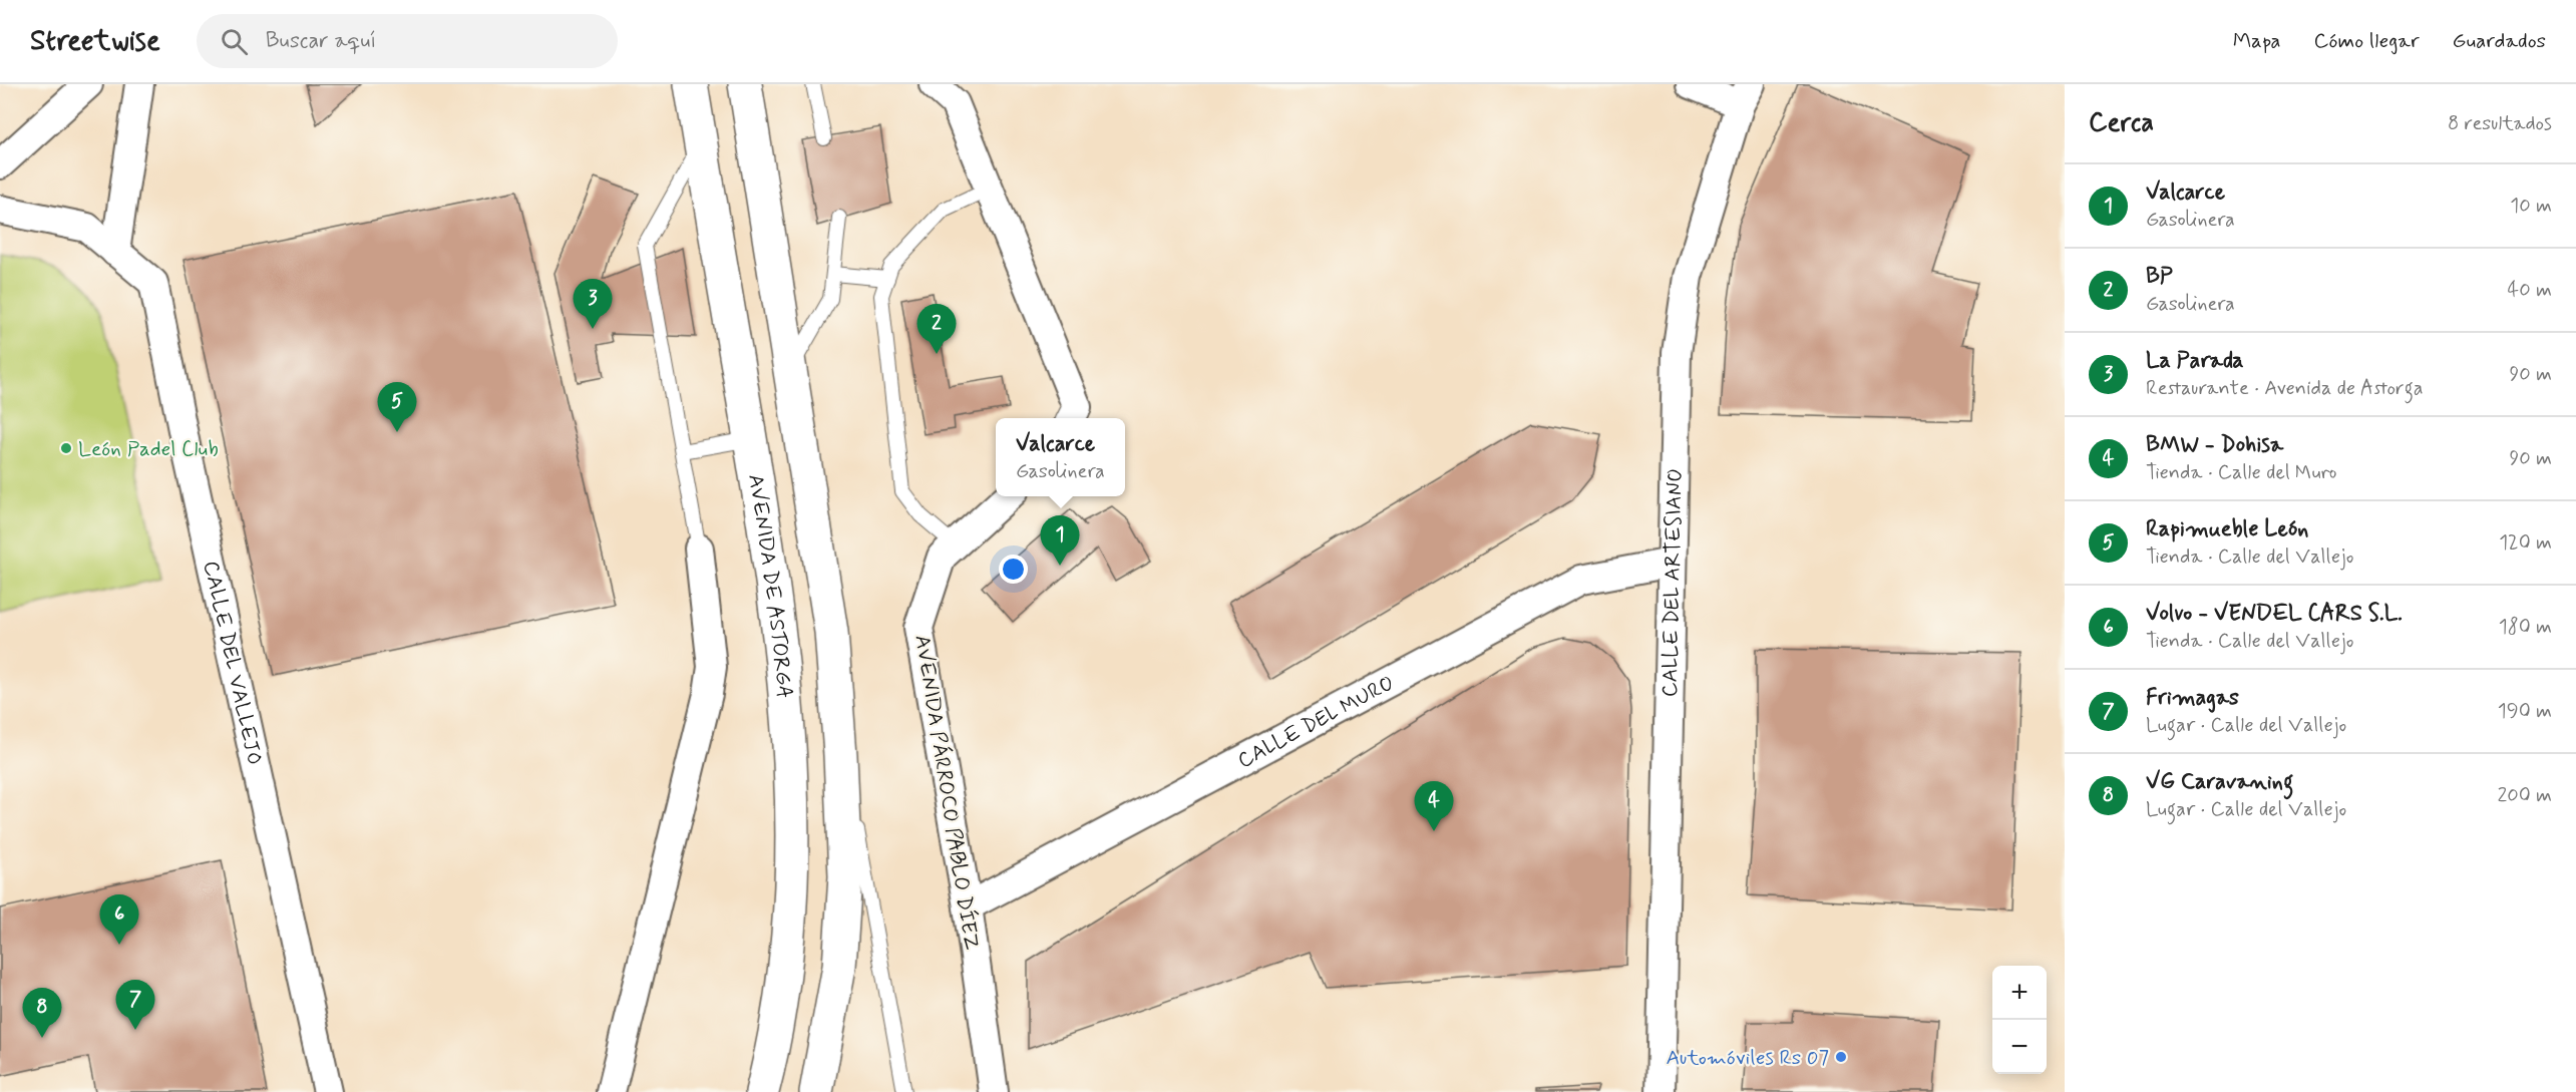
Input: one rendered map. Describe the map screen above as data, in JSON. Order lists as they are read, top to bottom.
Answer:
{
  "streets": {
    "highway": ["AVENIDA DE ASTORGA"],
    "street": [
      "CALLE DEL ARTESIANO",
      "CALLE DEL VALLEJO",
      "CALLE DEL MURO",
      "AVENIDA PÁRROCO PABLO DÍEZ"
    ]
  },
  "crossings": [
    ["CALLE DEL ARTESIANO", "CALLE DEL MURO"],
    ["CALLE DEL MURO", "AVENIDA PÁRROCO PABLO DÍEZ"]
  ],
  "places": ["León Padel Club", "Automóviles Rs 07"],
  "page": {
    "header": "Streetwise",
    "search": "Buscar aquí",
    "nav": ["Mapa", "Cómo llegar", "Guardados"],
    "heading": ["Cerca", "8 resultados"],
    "list": [
      {
        "mark": "1",
        "name": "Valcarce",
        "note": "Gasolinera",
        "value": "10 m"
      },
      {
        "mark": "2",
        "name": "BP",
        "note": "Gasolinera",
        "value": "40 m"
      },
      {
        "mark": "3",
        "name": "La Parada",
        "note": "Restaurante · Avenida de Astorga",
        "value": "90 m"
      },
      {
        "mark": "4",
        "name": "BMW - Dohisa",
        "note": "Tienda · Calle del Muro",
        "value": "90 m"
      },
      {
        "mark": "5",
        "name": "Rapimueble León",
        "note": "Tienda · Calle del Vallejo",
        "value": "120 m"
      },
      {
        "mark": "6",
        "name": "Volvo - VENDEL CARS S.L.",
        "note": "Tienda · Calle del Vallejo",
        "value": "180 m"
      },
      {
        "mark": "7",
        "name": "Frimagas",
        "note": "Lugar · Calle del Vallejo",
        "value": "190 m"
      },
      {
        "mark": "8",
        "name": "VG Caravaning",
        "note": "Lugar · Calle del Vallejo",
        "value": "200 m"
      }
    ],
    "pins": [
      "3",
      "2",
      "5",
      "1",
      "4",
      "6",
      "7",
      "8"
    ],
    "popup": ["Valcarce", "Gasolinera"],
    "map_buttons": ["+", "−"]
  }
}
